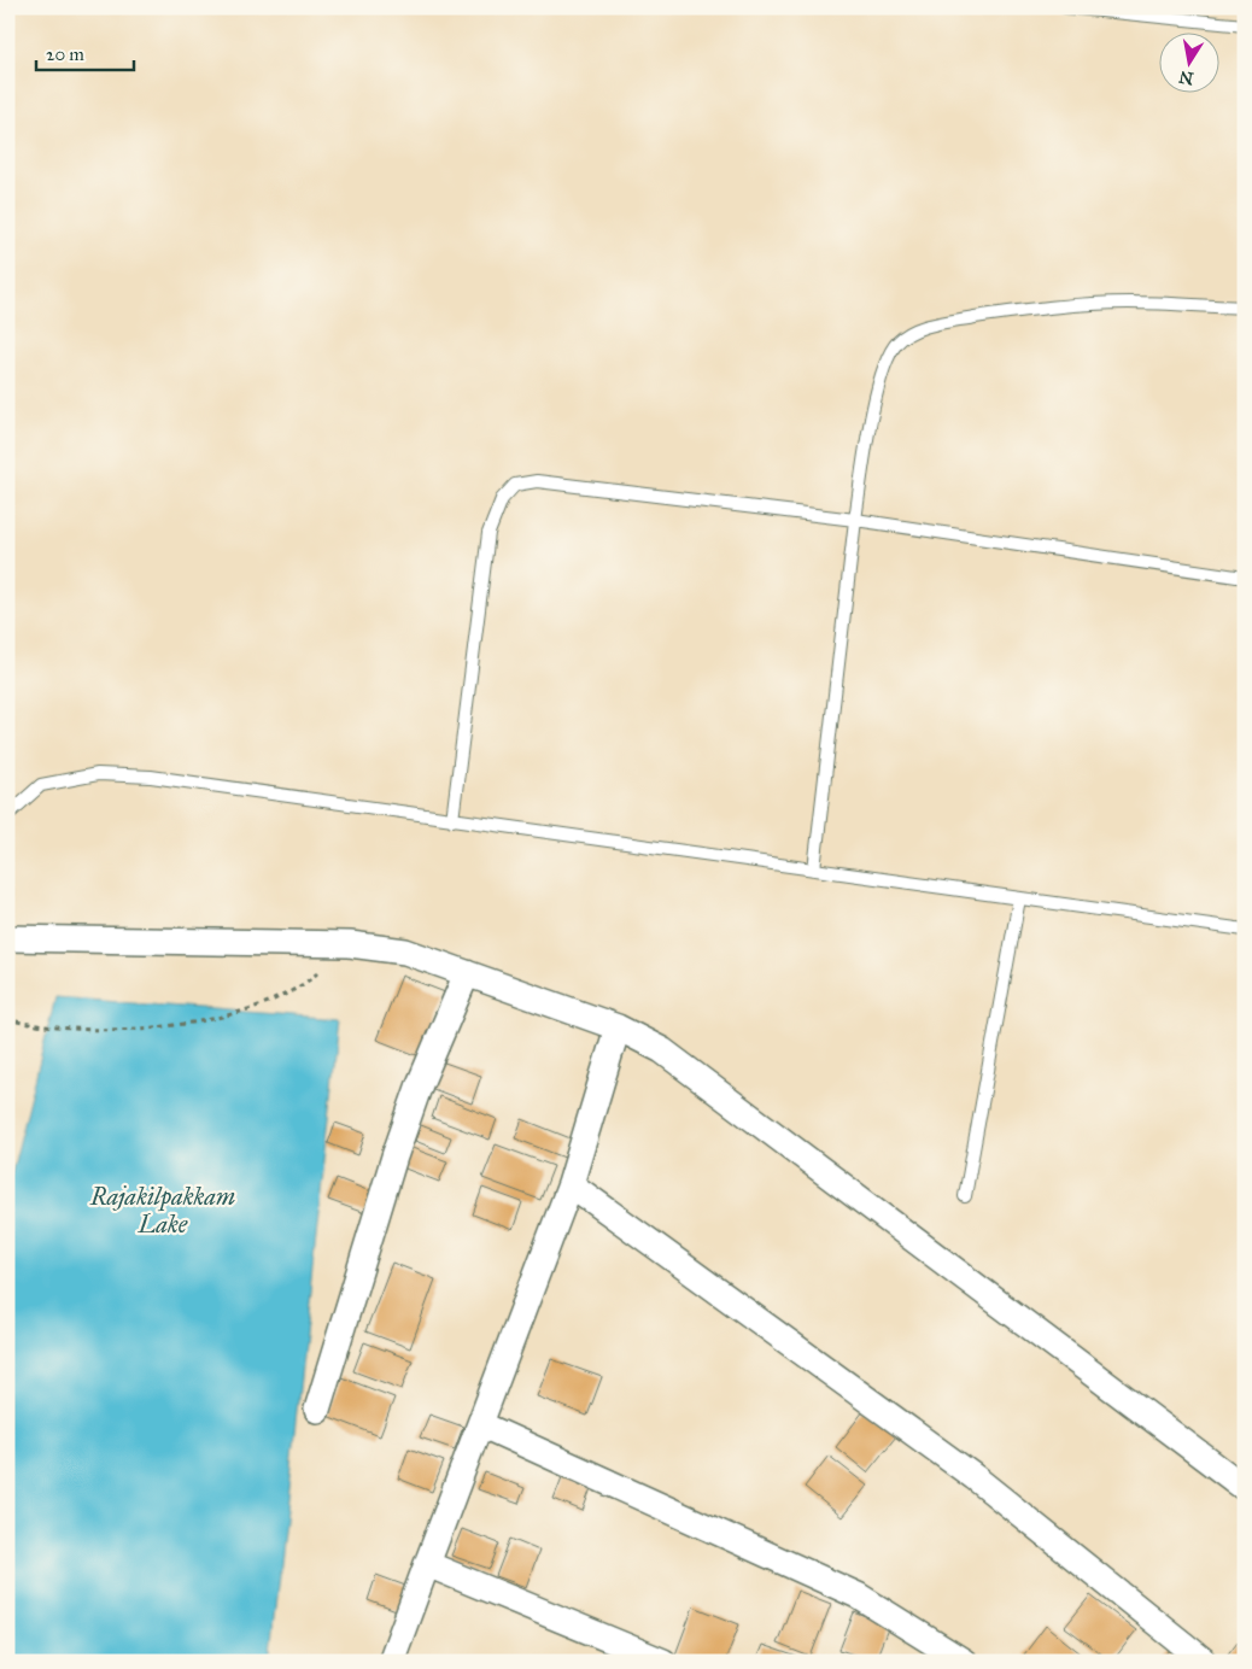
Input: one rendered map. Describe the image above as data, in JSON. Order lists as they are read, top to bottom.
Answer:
{
  "water": ["Rajakilpakkam Lake"],
  "scale_bar": "20 m",
  "north": "bottom"
}
